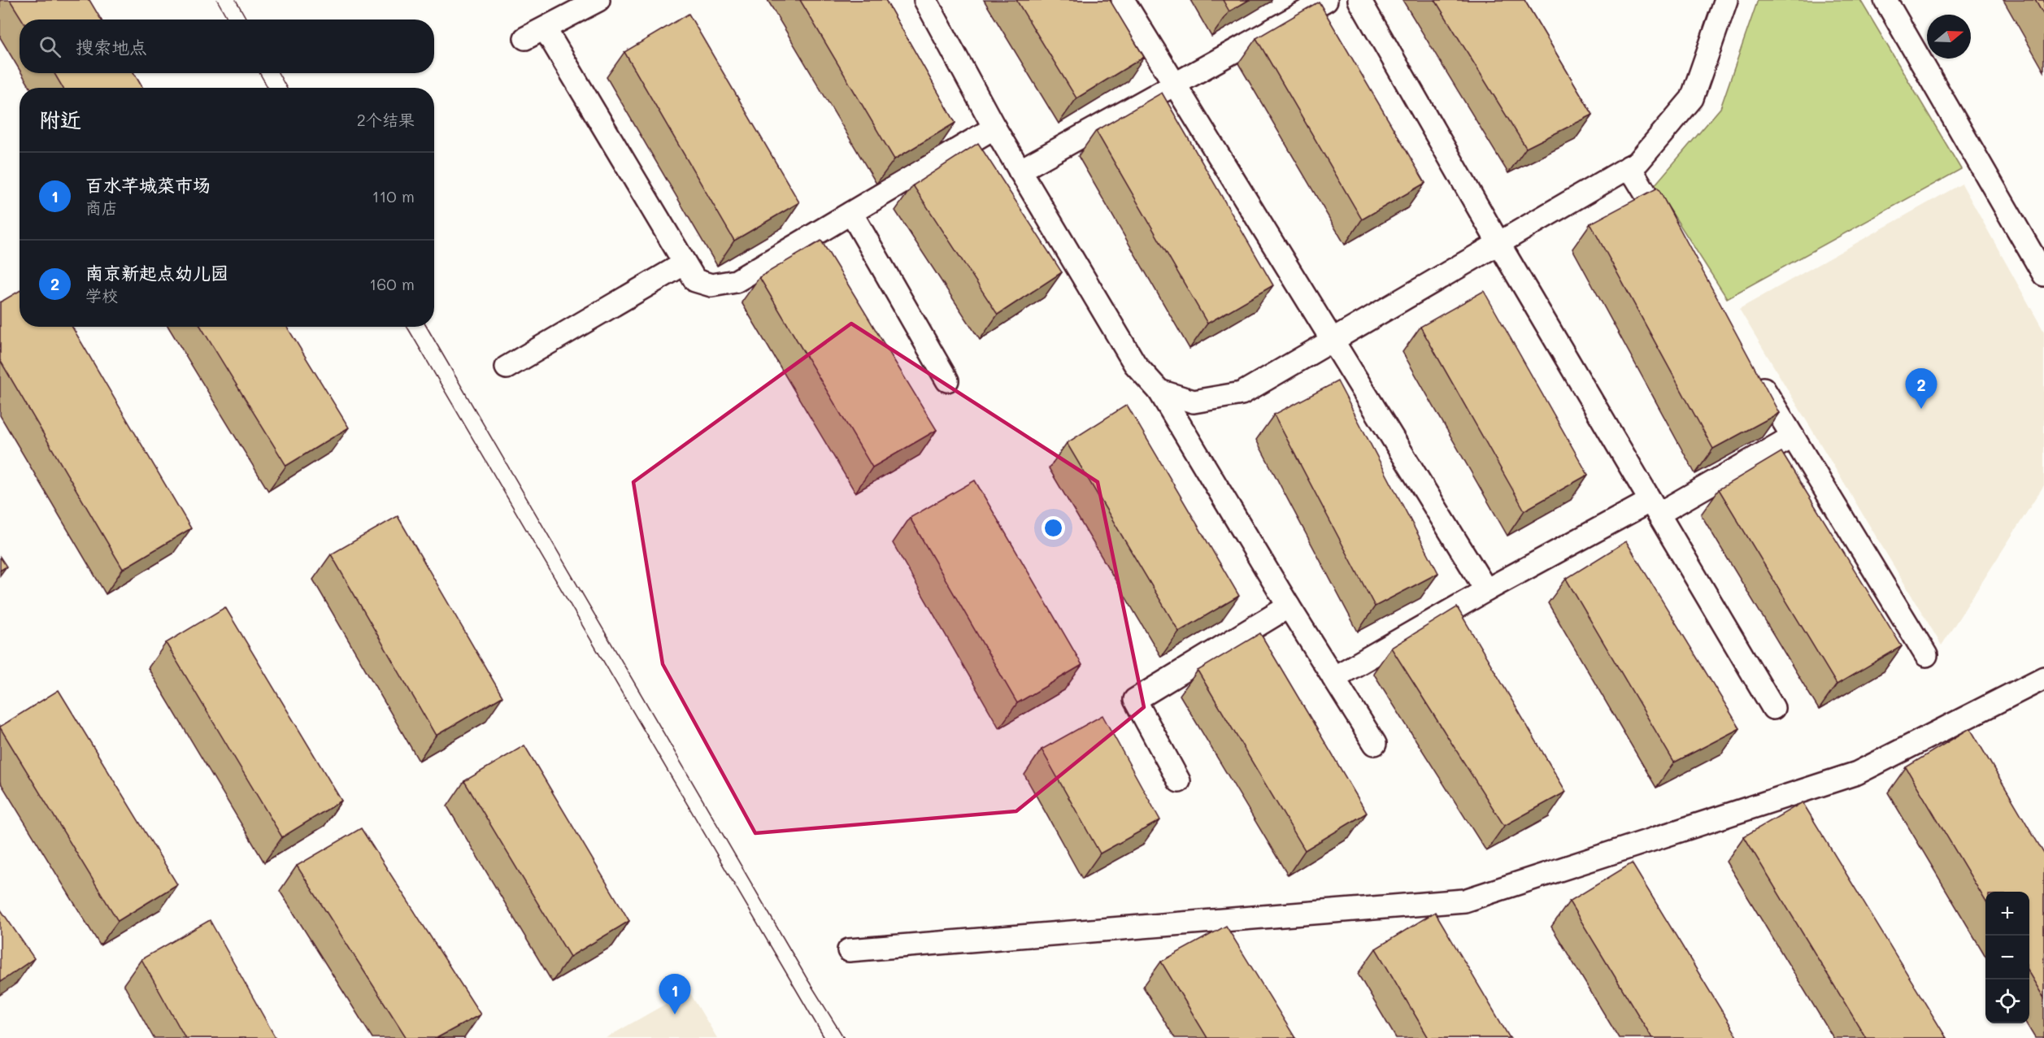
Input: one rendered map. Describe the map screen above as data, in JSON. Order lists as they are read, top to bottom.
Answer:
{
  "north": "right",
  "page": {
    "search": "搜索地点",
    "heading": ["附近", "2个结果"],
    "list": [
      {
        "mark": "1",
        "name": "百水芊城菜市场",
        "note": "商店",
        "value": "110 m"
      },
      {
        "mark": "2",
        "name": "南京新起点幼儿园",
        "note": "学校",
        "value": "160 m"
      }
    ],
    "pins": ["2", "1"],
    "map_buttons": ["+", "−"]
  }
}
